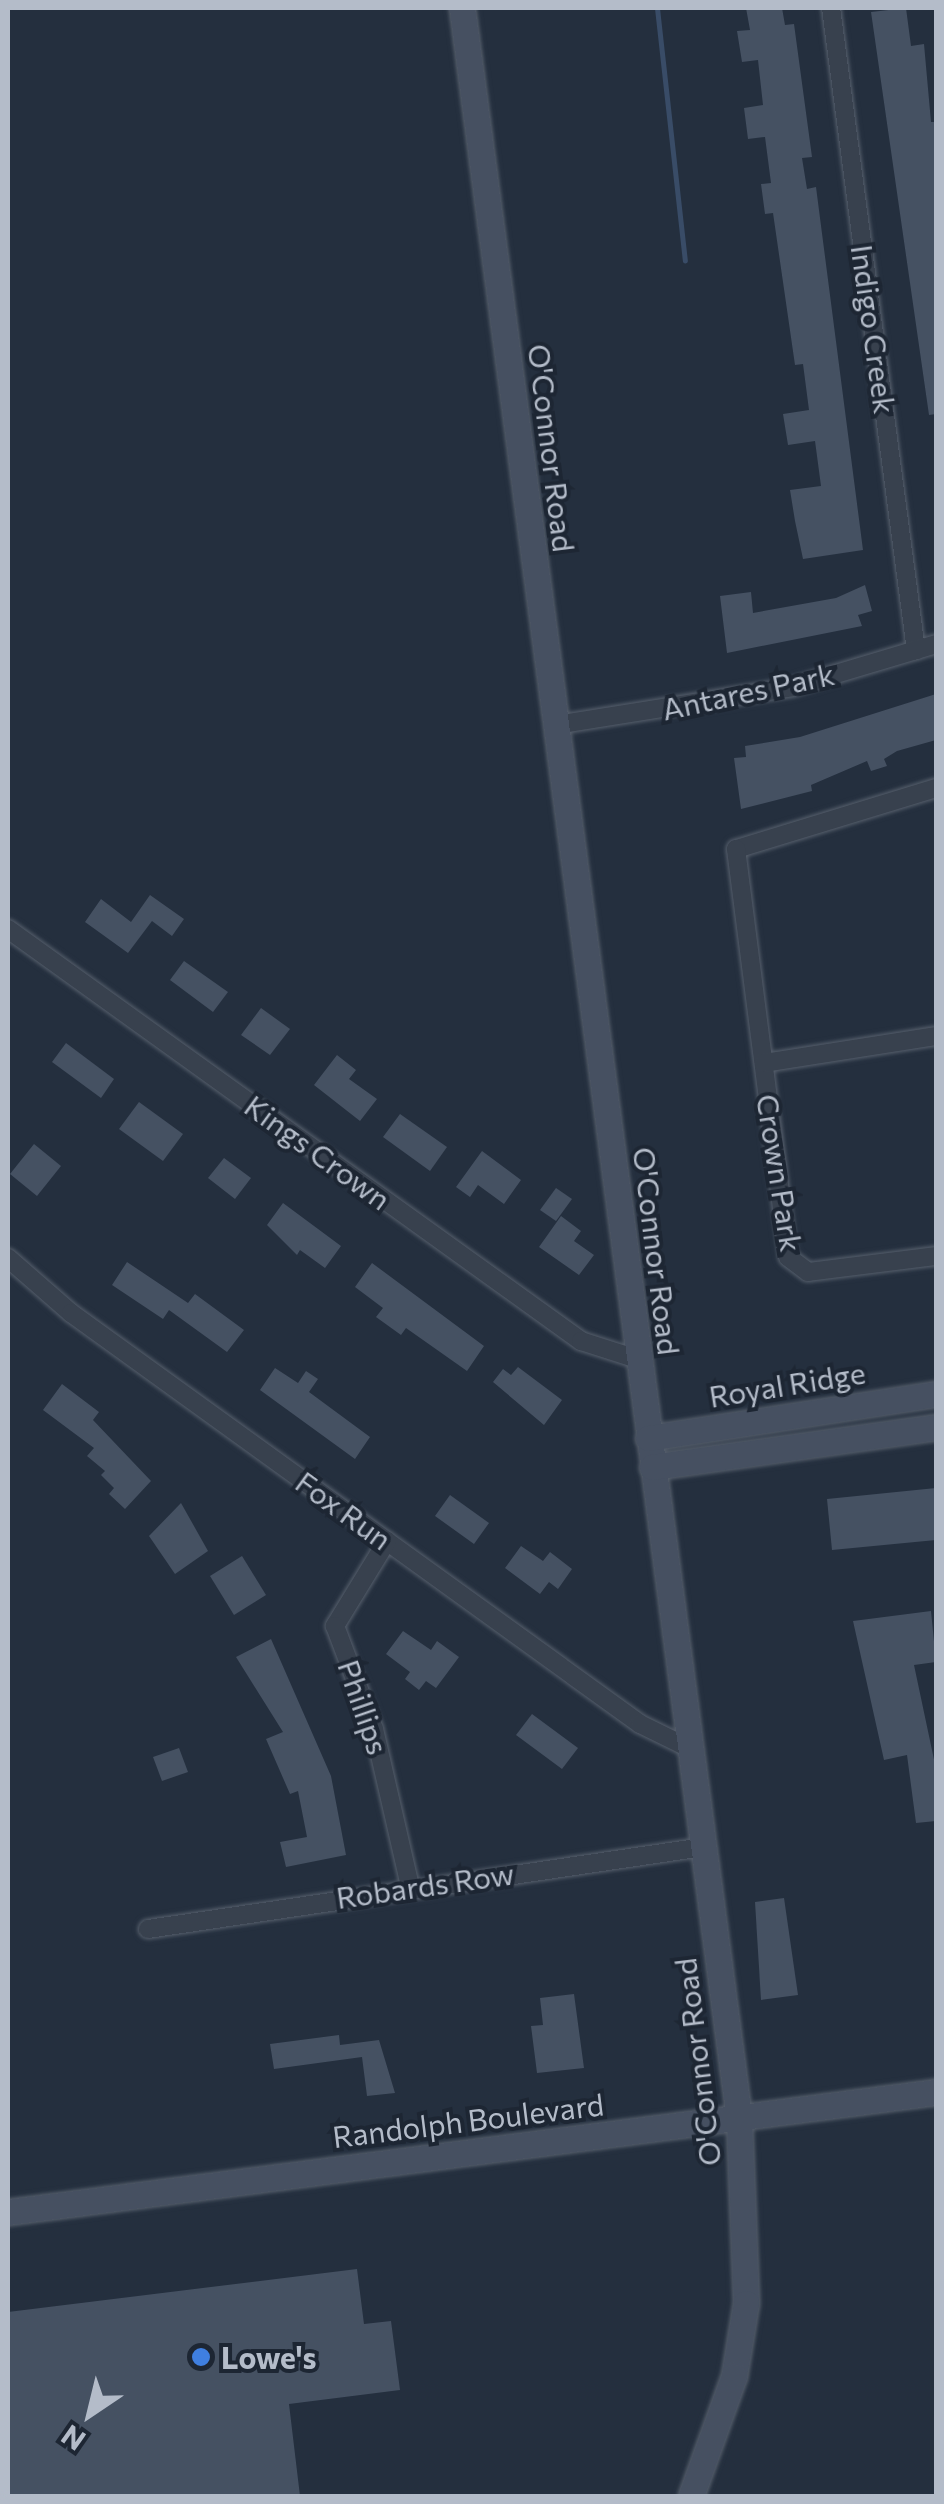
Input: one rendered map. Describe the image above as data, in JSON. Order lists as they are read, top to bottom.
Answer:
{
  "streets": {
    "main road": ["O'Connor Road", "Royal Ridge", "Randolph Boulevard"],
    "street": [
      "Indigo Creek",
      "Antares Park",
      "Kings Crown",
      "Crown Park",
      "Fox Run",
      "Phillips",
      "Robards Row"
    ]
  },
  "crossings": [
    ["Indigo Creek", "Antares Park"],
    ["O'Connor Road", "Antares Park"],
    ["O'Connor Road", "Kings Crown"],
    ["O'Connor Road", "Royal Ridge"],
    ["O'Connor Road", "Fox Run"],
    ["O'Connor Road", "Robards Row"],
    ["O'Connor Road", "Randolph Boulevard"],
    ["Fox Run", "Phillips"],
    ["Phillips", "Robards Row"]
  ],
  "places": ["Lowe's"],
  "north": "bottom left"
}
